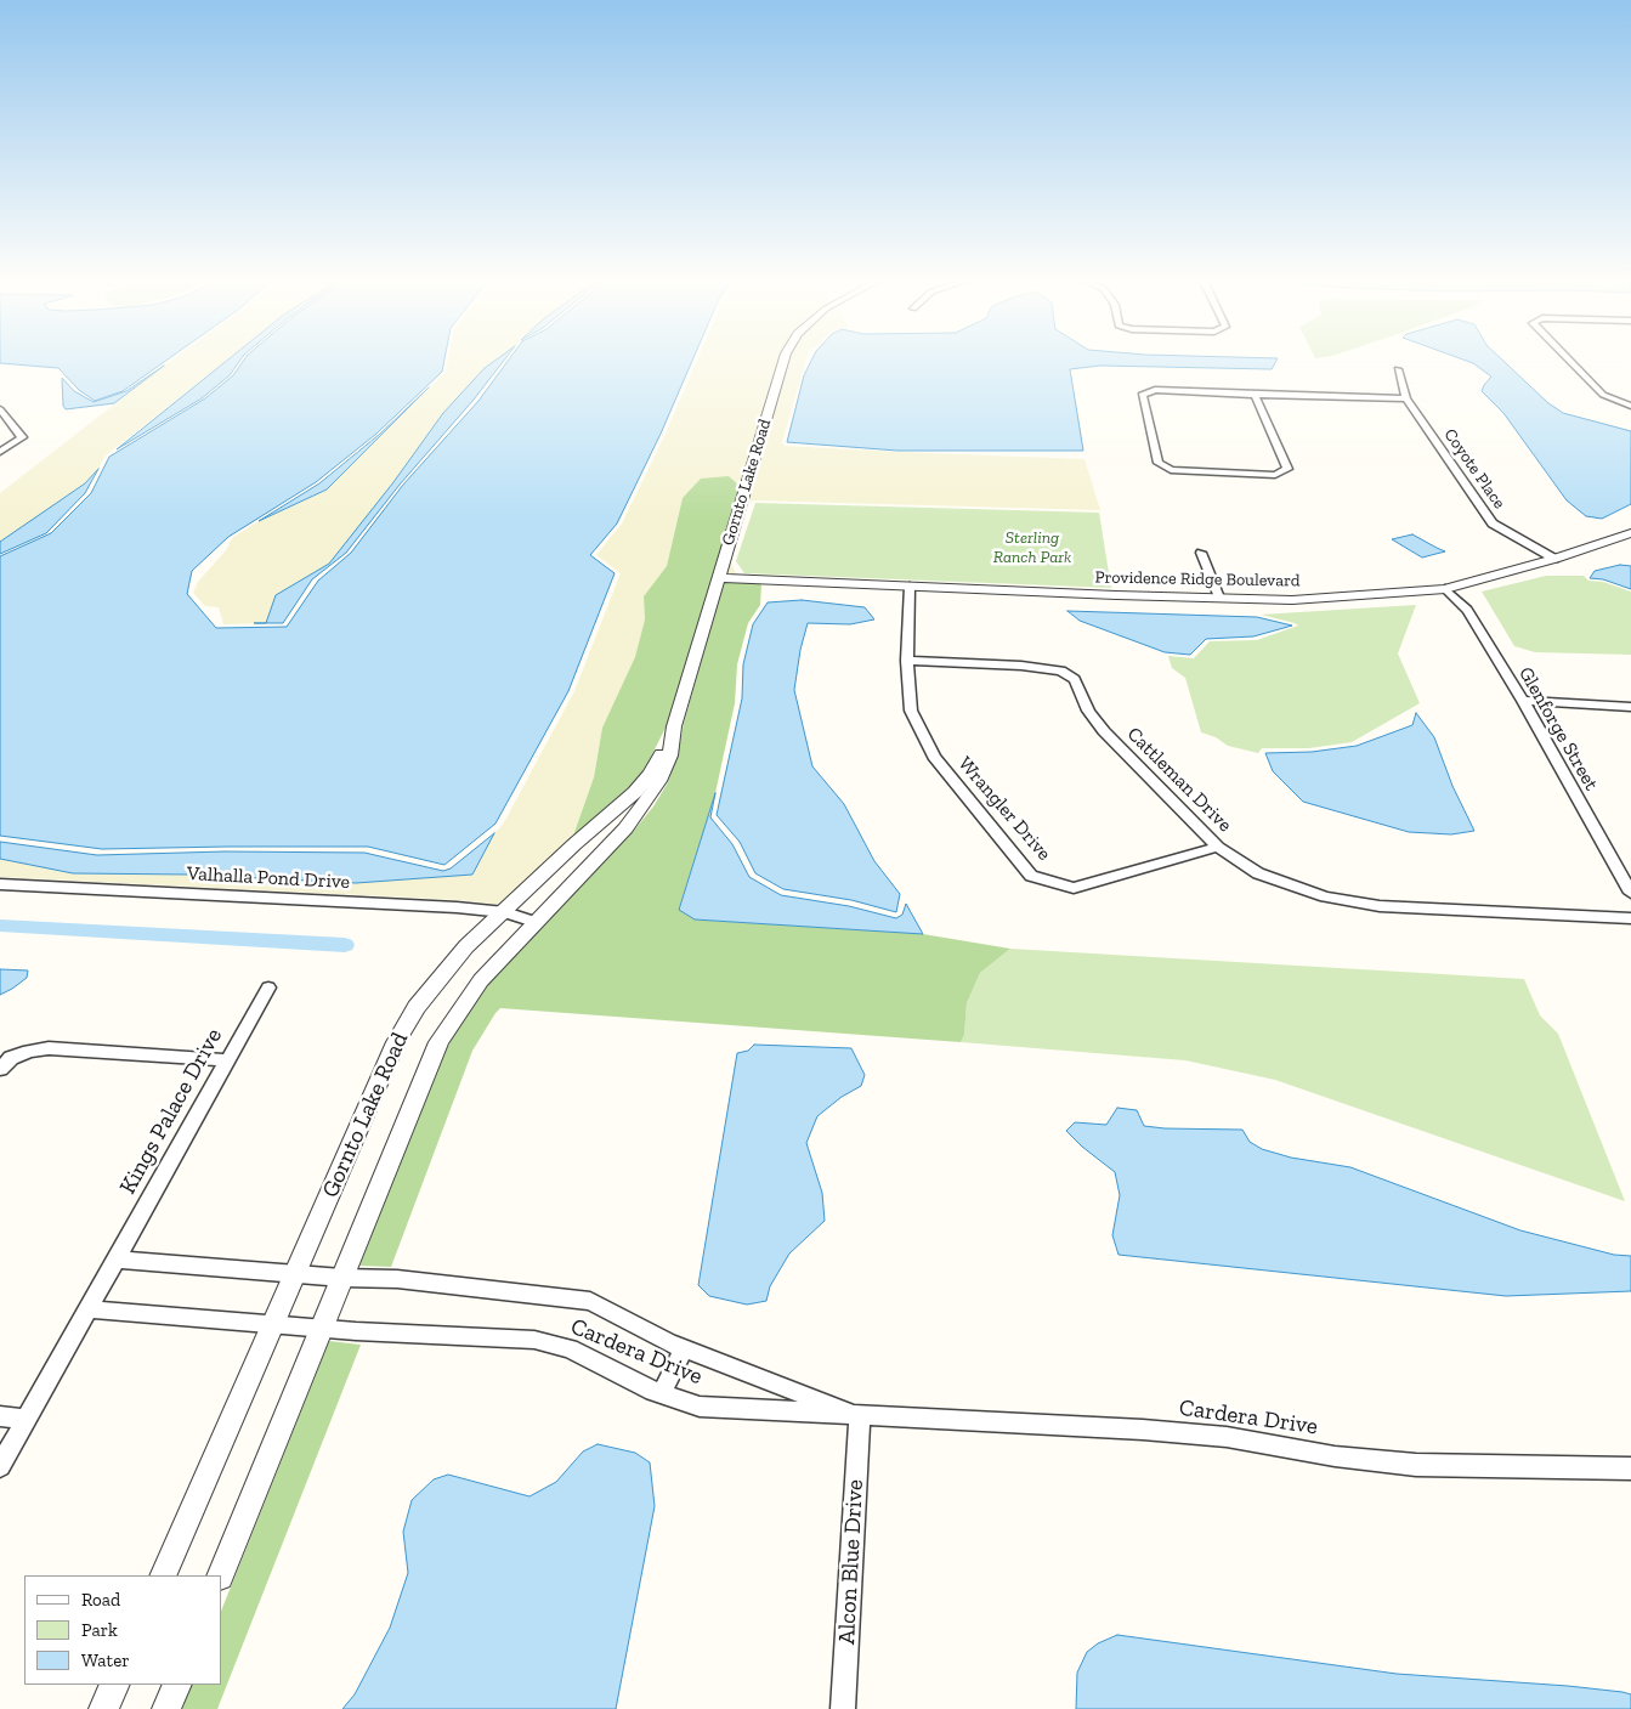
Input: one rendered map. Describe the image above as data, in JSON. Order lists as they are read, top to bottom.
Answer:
{
  "streets": {
    "street": [
      "Coyote Place",
      "Gornto Lake Road",
      "Providence Ridge Boulevard",
      "Glenforge Street",
      "Cattleman Drive",
      "Wrangler Drive",
      "Valhalla Pond Drive",
      "Kings Palace Drive",
      "Cardera Drive",
      "Alcon Blue Drive"
    ]
  },
  "crossings": [
    ["Coyote Place", "Providence Ridge Boulevard"],
    ["Gornto Lake Road", "Providence Ridge Boulevard"],
    ["Gornto Lake Road", "Valhalla Pond Drive"],
    ["Gornto Lake Road", "Cardera Drive"],
    ["Providence Ridge Boulevard", "Glenforge Street"],
    ["Providence Ridge Boulevard", "Wrangler Drive"],
    ["Cattleman Drive", "Wrangler Drive"],
    ["Cardera Drive", "Alcon Blue Drive"]
  ],
  "parks": ["Sterling Ranch Park"],
  "legend": ["Road", "Park", "Water"]
}
